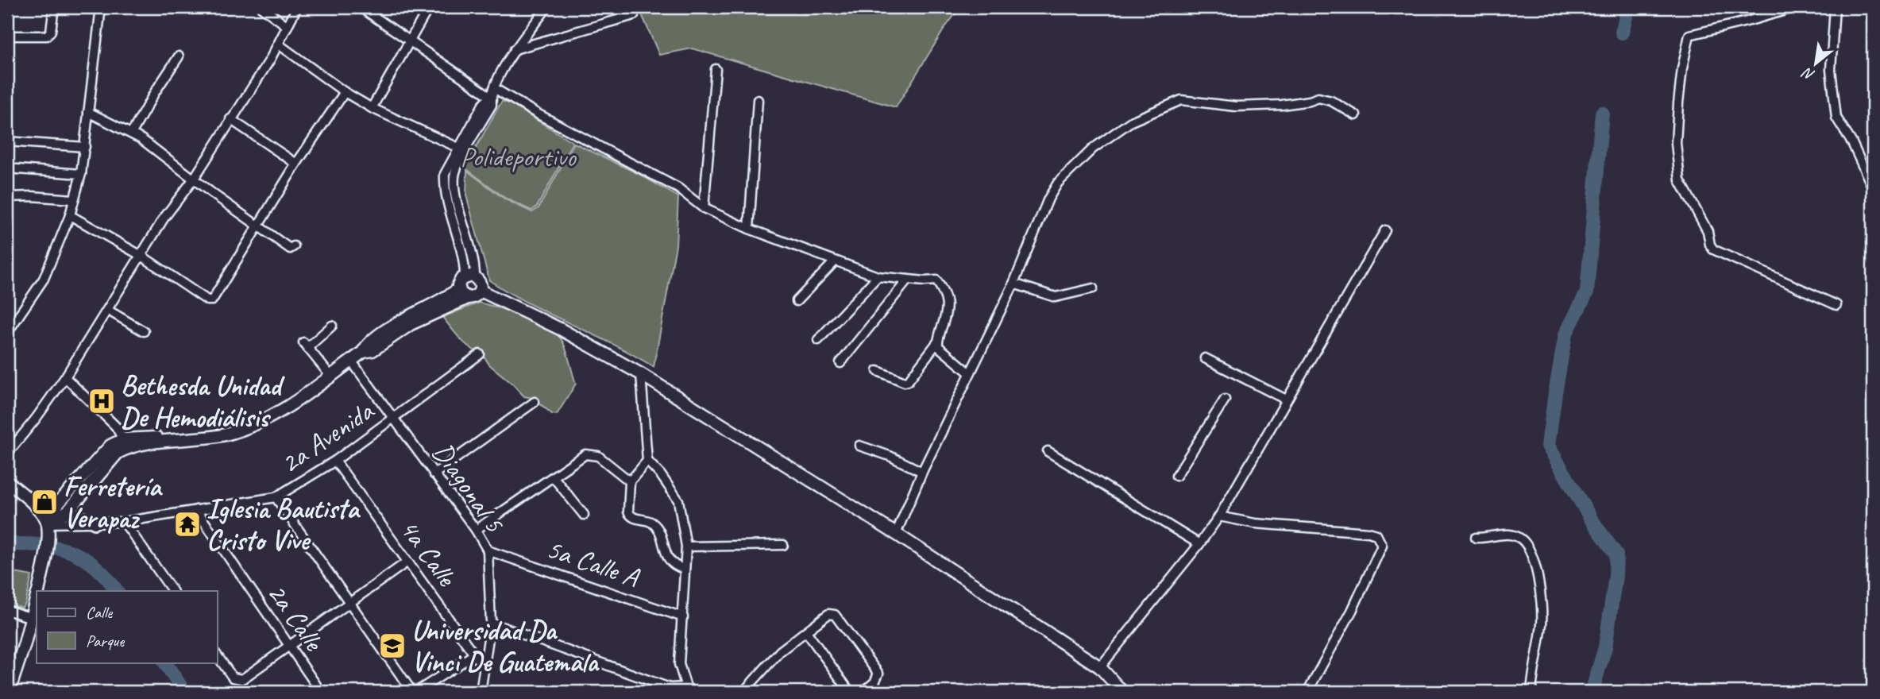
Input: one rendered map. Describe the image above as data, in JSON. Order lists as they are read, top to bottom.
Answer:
{
  "streets": {
    "street": [
      "2a Avenida",
      "Diagonal 5",
      "4a Calle",
      "5a Calle A",
      "2a Calle"
    ]
  },
  "crossings": [
    ["2a Avenida", "Diagonal 5"],
    ["2a Avenida", "4a Calle"],
    ["2a Avenida", "2a Calle"],
    ["Diagonal 5", "4a Calle"],
    ["Diagonal 5", "5a Calle A"]
  ],
  "parks": ["Polideportivo"],
  "places": {
    "hospital": ["Bethesda Unidad De Hemodiálisis"],
    "shop": ["Ferretería Verapaz"],
    "temple": ["Iglesia Bautista Cristo Vive"],
    "school or university": ["Universidad Da Vinci De Guatemala"]
  },
  "legend": ["Calle", "Parque"],
  "north": "bottom left"
}
